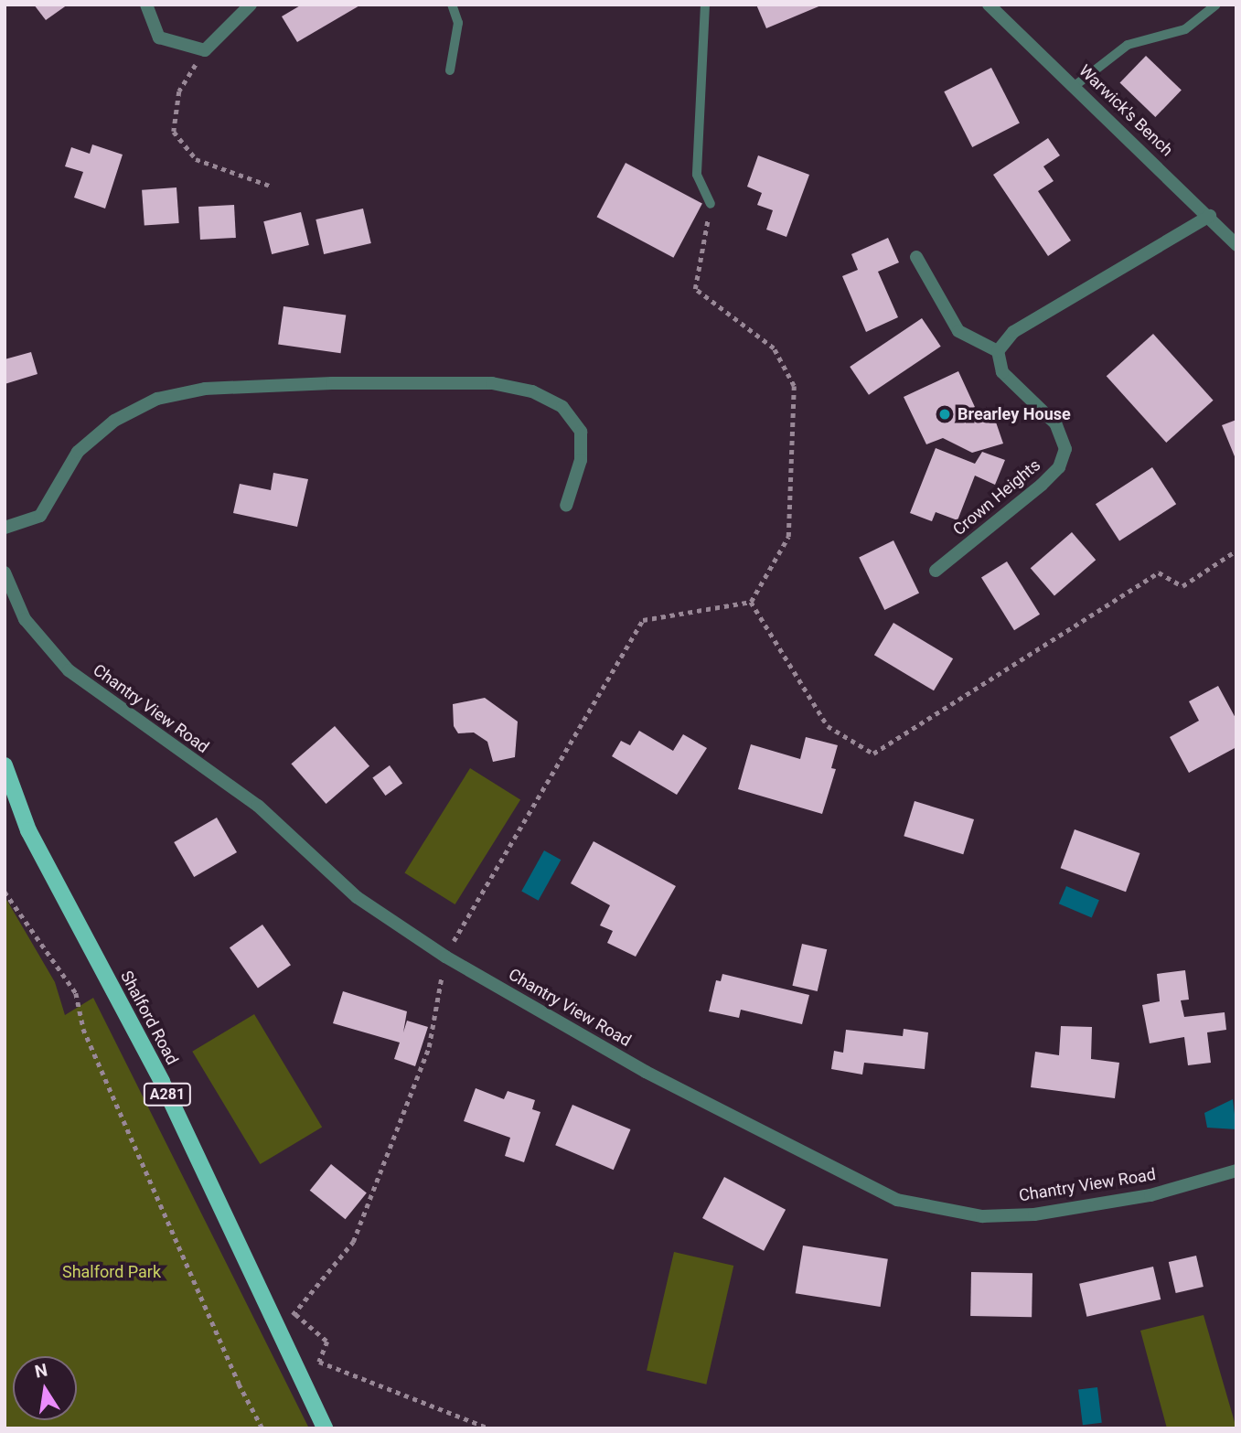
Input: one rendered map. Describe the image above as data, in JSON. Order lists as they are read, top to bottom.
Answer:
{
  "streets": {
    "main road": ["Shalford Road", "A281"],
    "street": ["Warwick's Bench", "Crown Heights", "Chantry View Road"]
  },
  "parks": ["Shalford Park"],
  "places": ["Brearley House"],
  "north": "top"
}
